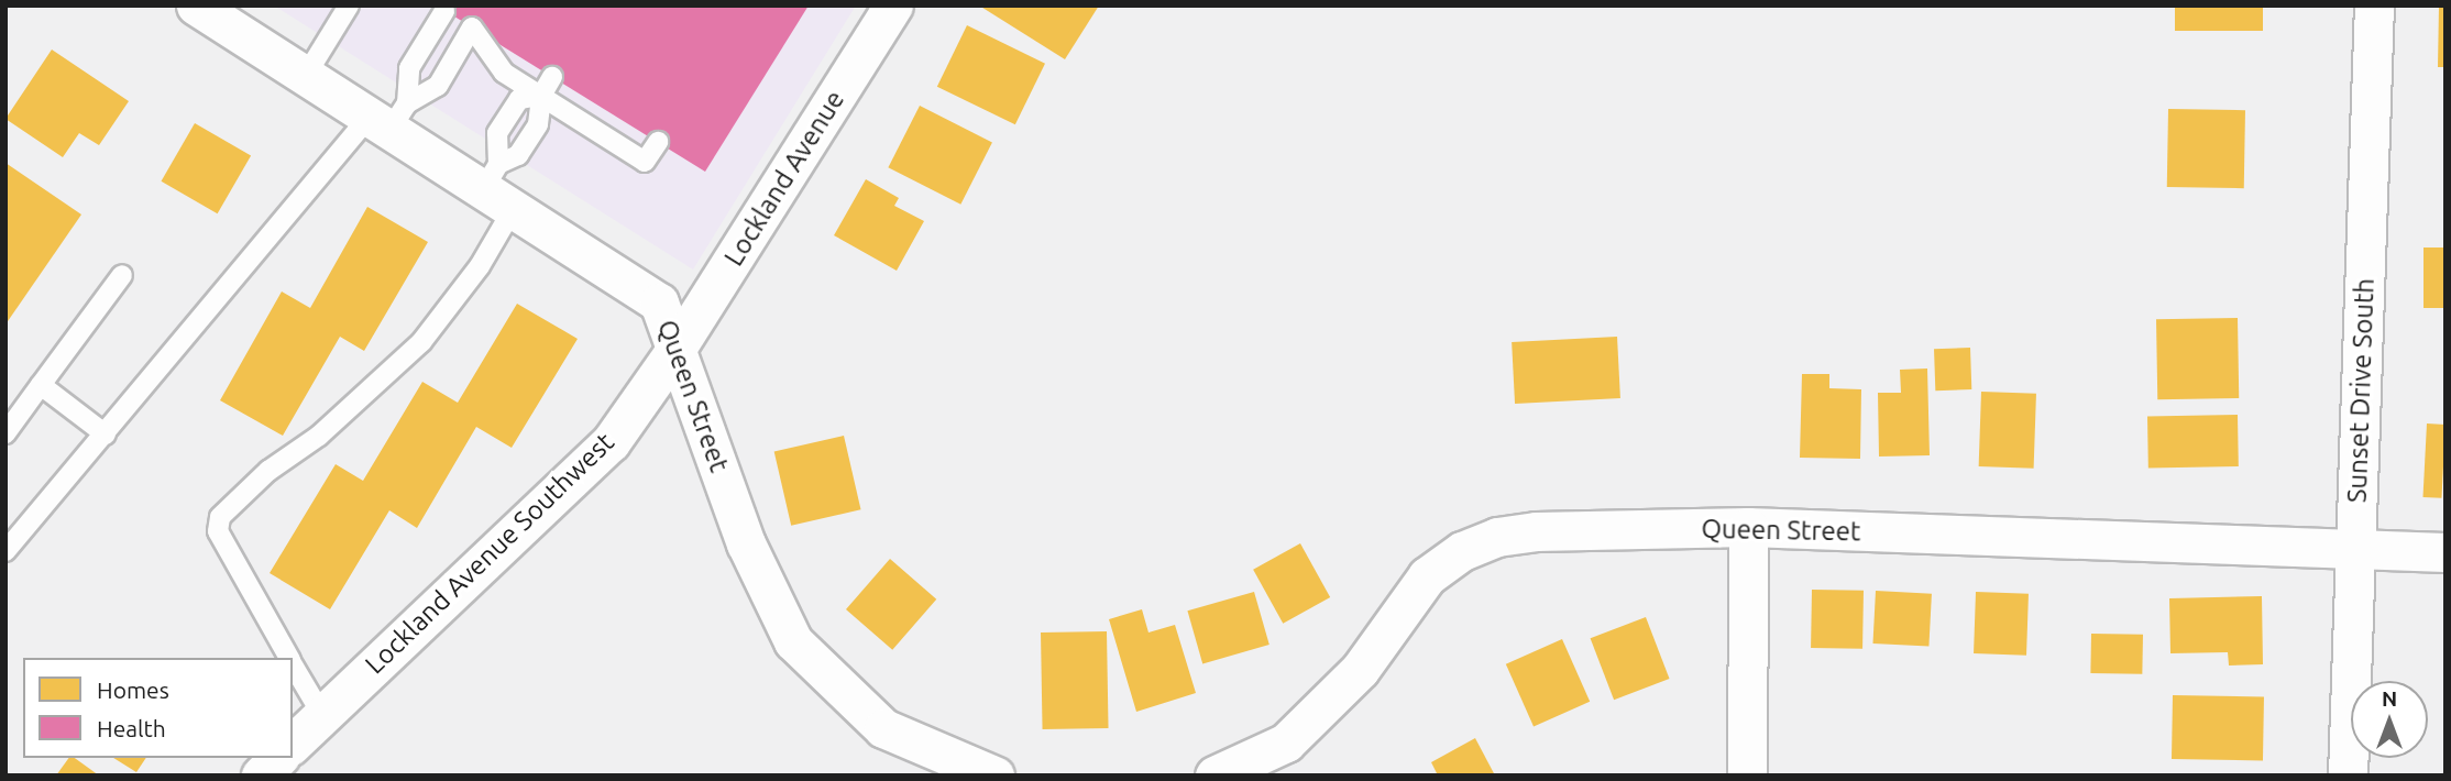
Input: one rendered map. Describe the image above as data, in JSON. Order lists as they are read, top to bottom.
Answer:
{
  "streets": {
    "street": [
      "Lockland Avenue",
      "Sunset Drive South",
      "Queen Street",
      "Lockland Avenue Southwest"
    ]
  },
  "crossings": [
    ["Lockland Avenue", "Queen Street"],
    ["Lockland Avenue", "Lockland Avenue Southwest"],
    ["Sunset Drive South", "Queen Street"],
    ["Queen Street", "Lockland Avenue Southwest"]
  ],
  "legend": ["Homes", "Health"],
  "north": "top"
}
